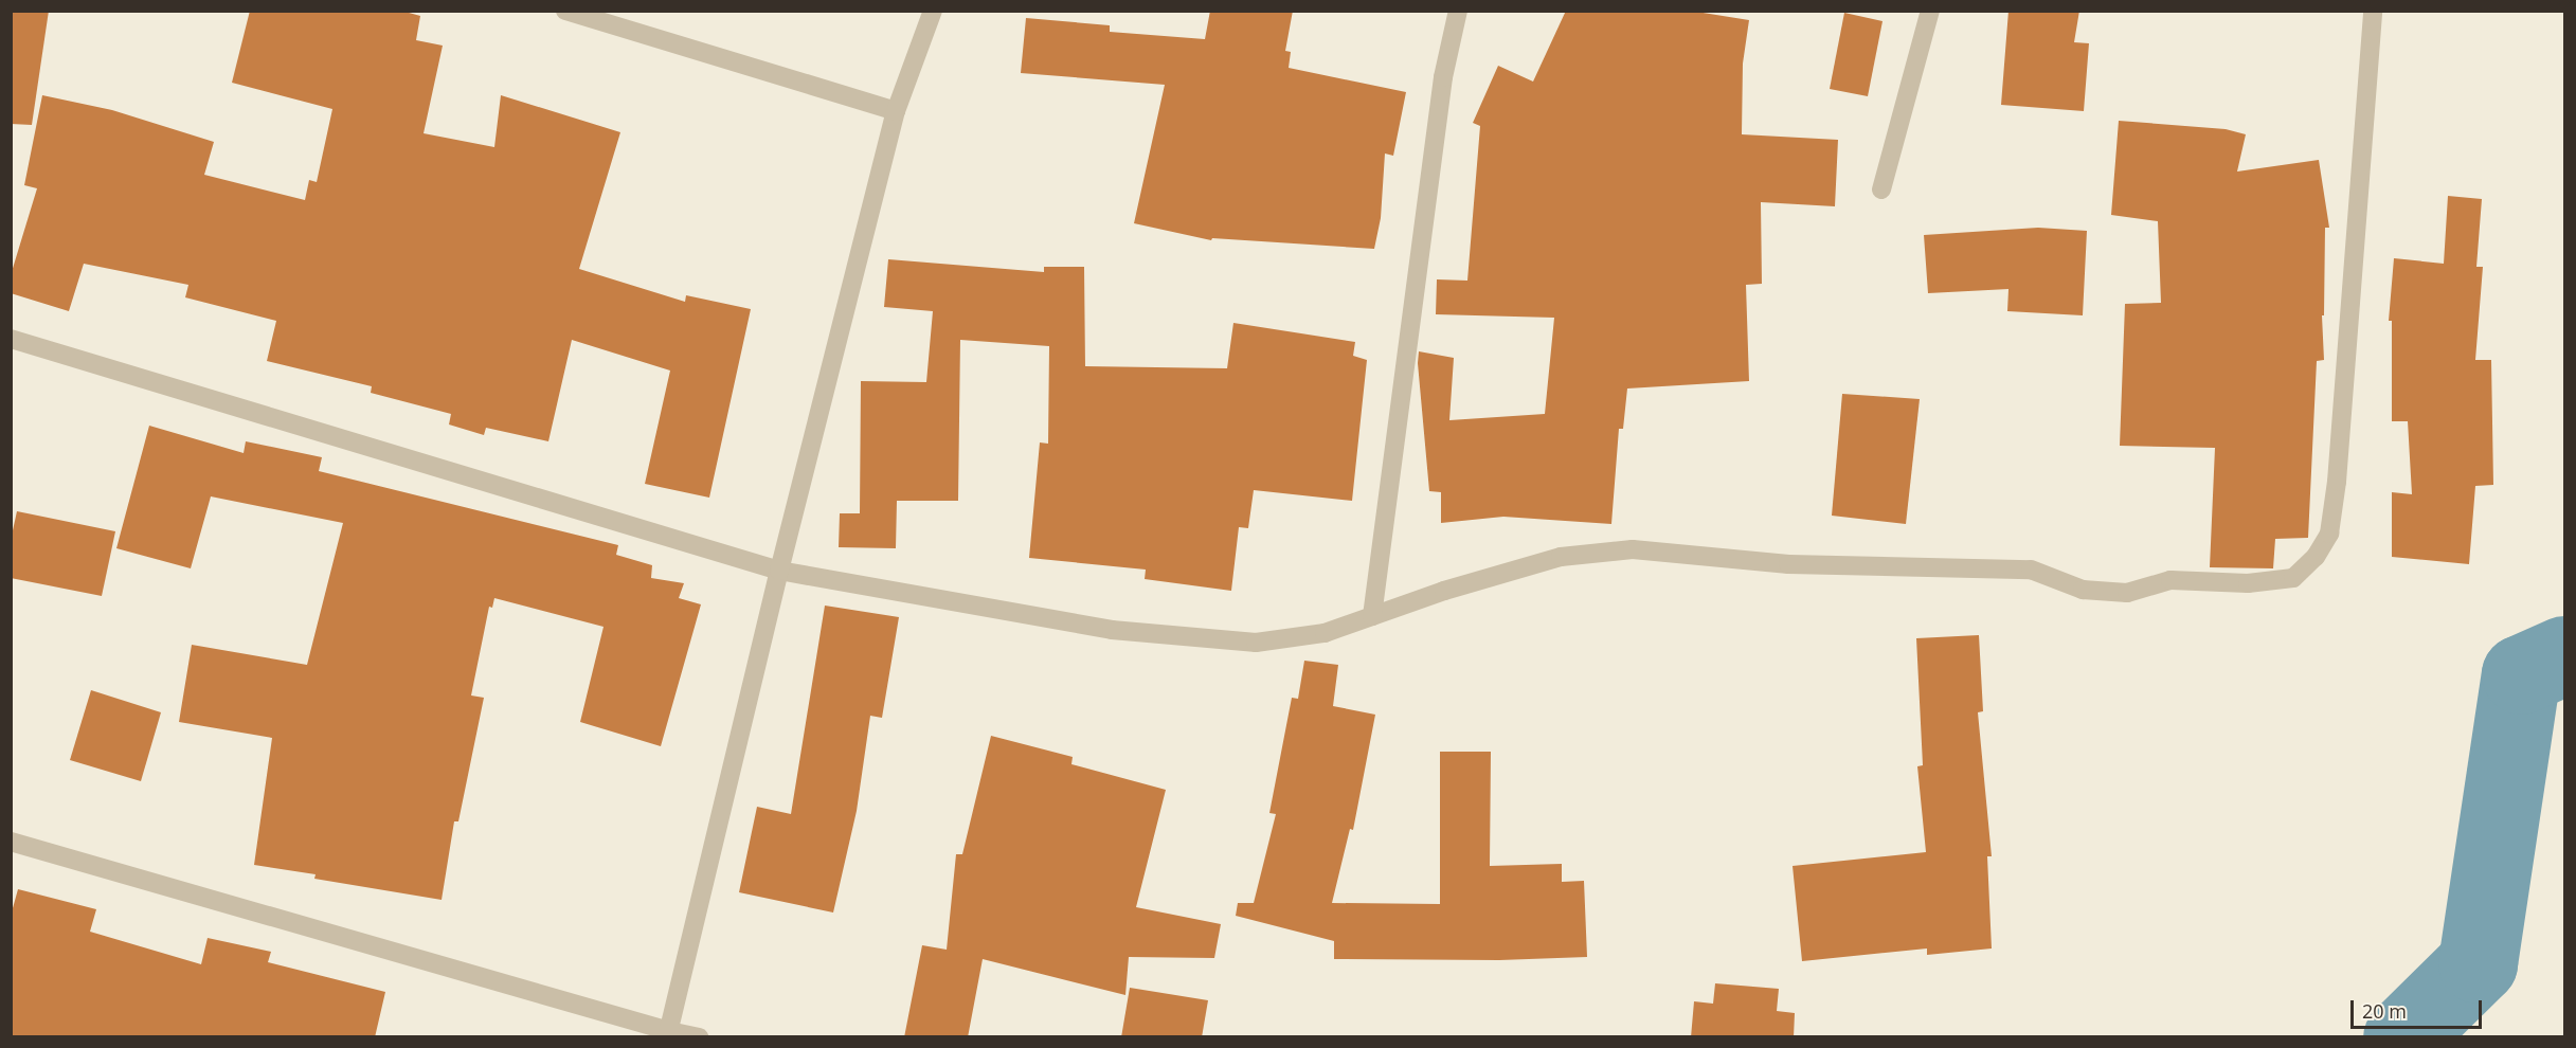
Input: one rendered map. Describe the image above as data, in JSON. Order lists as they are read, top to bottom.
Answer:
{
  "scale_bar": "20 m"
}
